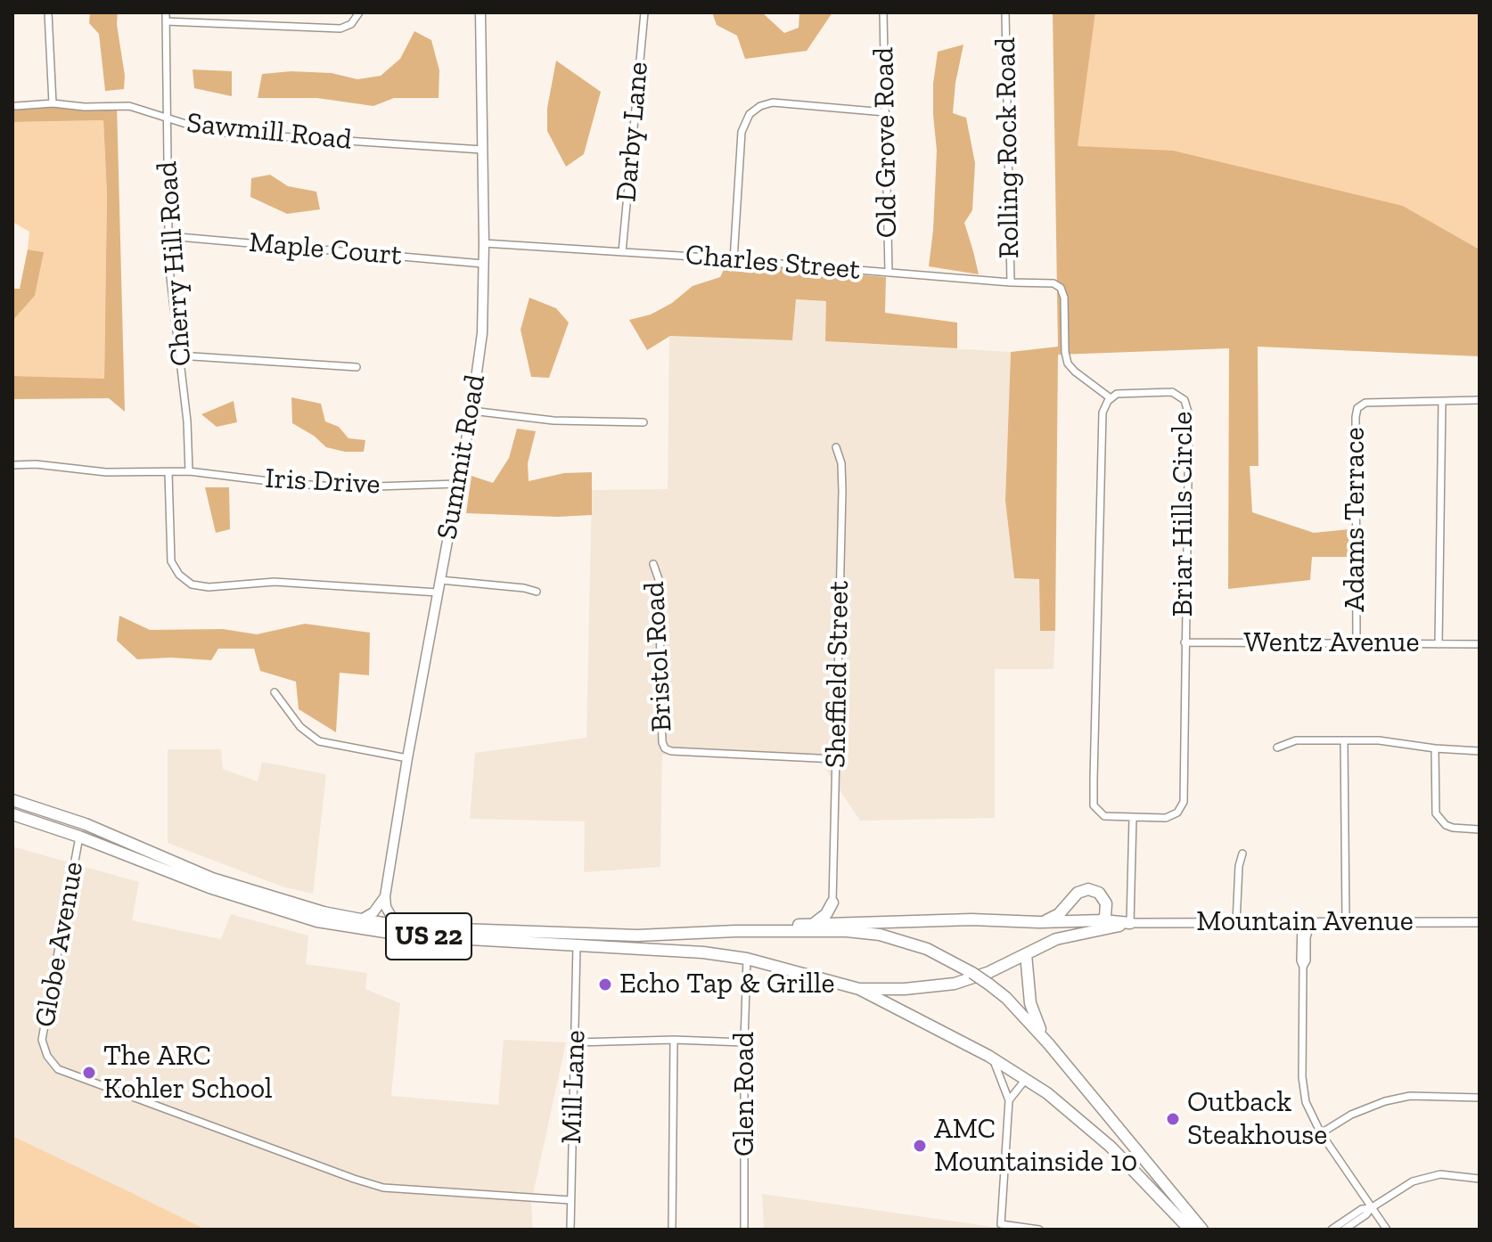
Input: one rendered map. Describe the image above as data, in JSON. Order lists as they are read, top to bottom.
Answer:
{
  "streets": {
    "highway": ["US 22"],
    "main road": ["Summit Road"],
    "street": [
      "Sawmill Road",
      "Darby Lane",
      "Old Grove Road",
      "Rolling Rock Road",
      "Maple Court",
      "Charles Street",
      "Cherry Hill Road",
      "Iris Drive",
      "Briar Hills Circle",
      "Adams Terrace",
      "Wentz Avenue",
      "Bristol Road",
      "Sheffield Street",
      "Mountain Avenue",
      "Globe Avenue",
      "Mill Lane",
      "Glen Road"
    ]
  },
  "crossings": [
    ["Sawmill Road", "Cherry Hill Road"],
    ["Sawmill Road", "Summit Road"],
    ["Darby Lane", "Charles Street"],
    ["Old Grove Road", "Charles Street"],
    ["Rolling Rock Road", "Charles Street"],
    ["Maple Court", "Cherry Hill Road"],
    ["Maple Court", "Summit Road"],
    ["Charles Street", "Summit Road"],
    ["Charles Street", "Briar Hills Circle"],
    ["Cherry Hill Road", "Iris Drive"],
    ["Summit Road", "Iris Drive"],
    ["Briar Hills Circle", "Wentz Avenue"],
    ["Adams Terrace", "Wentz Avenue"],
    ["Bristol Road", "Sheffield Street"],
    ["US 22", "Globe Avenue"],
    ["US 22", "Mill Lane"],
    ["US 22", "Glen Road"],
    ["Globe Avenue", "Mill Lane"]
  ],
  "places": [
    "Echo Tap & Grille",
    "The ARC Kohler School",
    "Outback Steakhouse",
    "AMC Mountainside 10"
  ]
}
